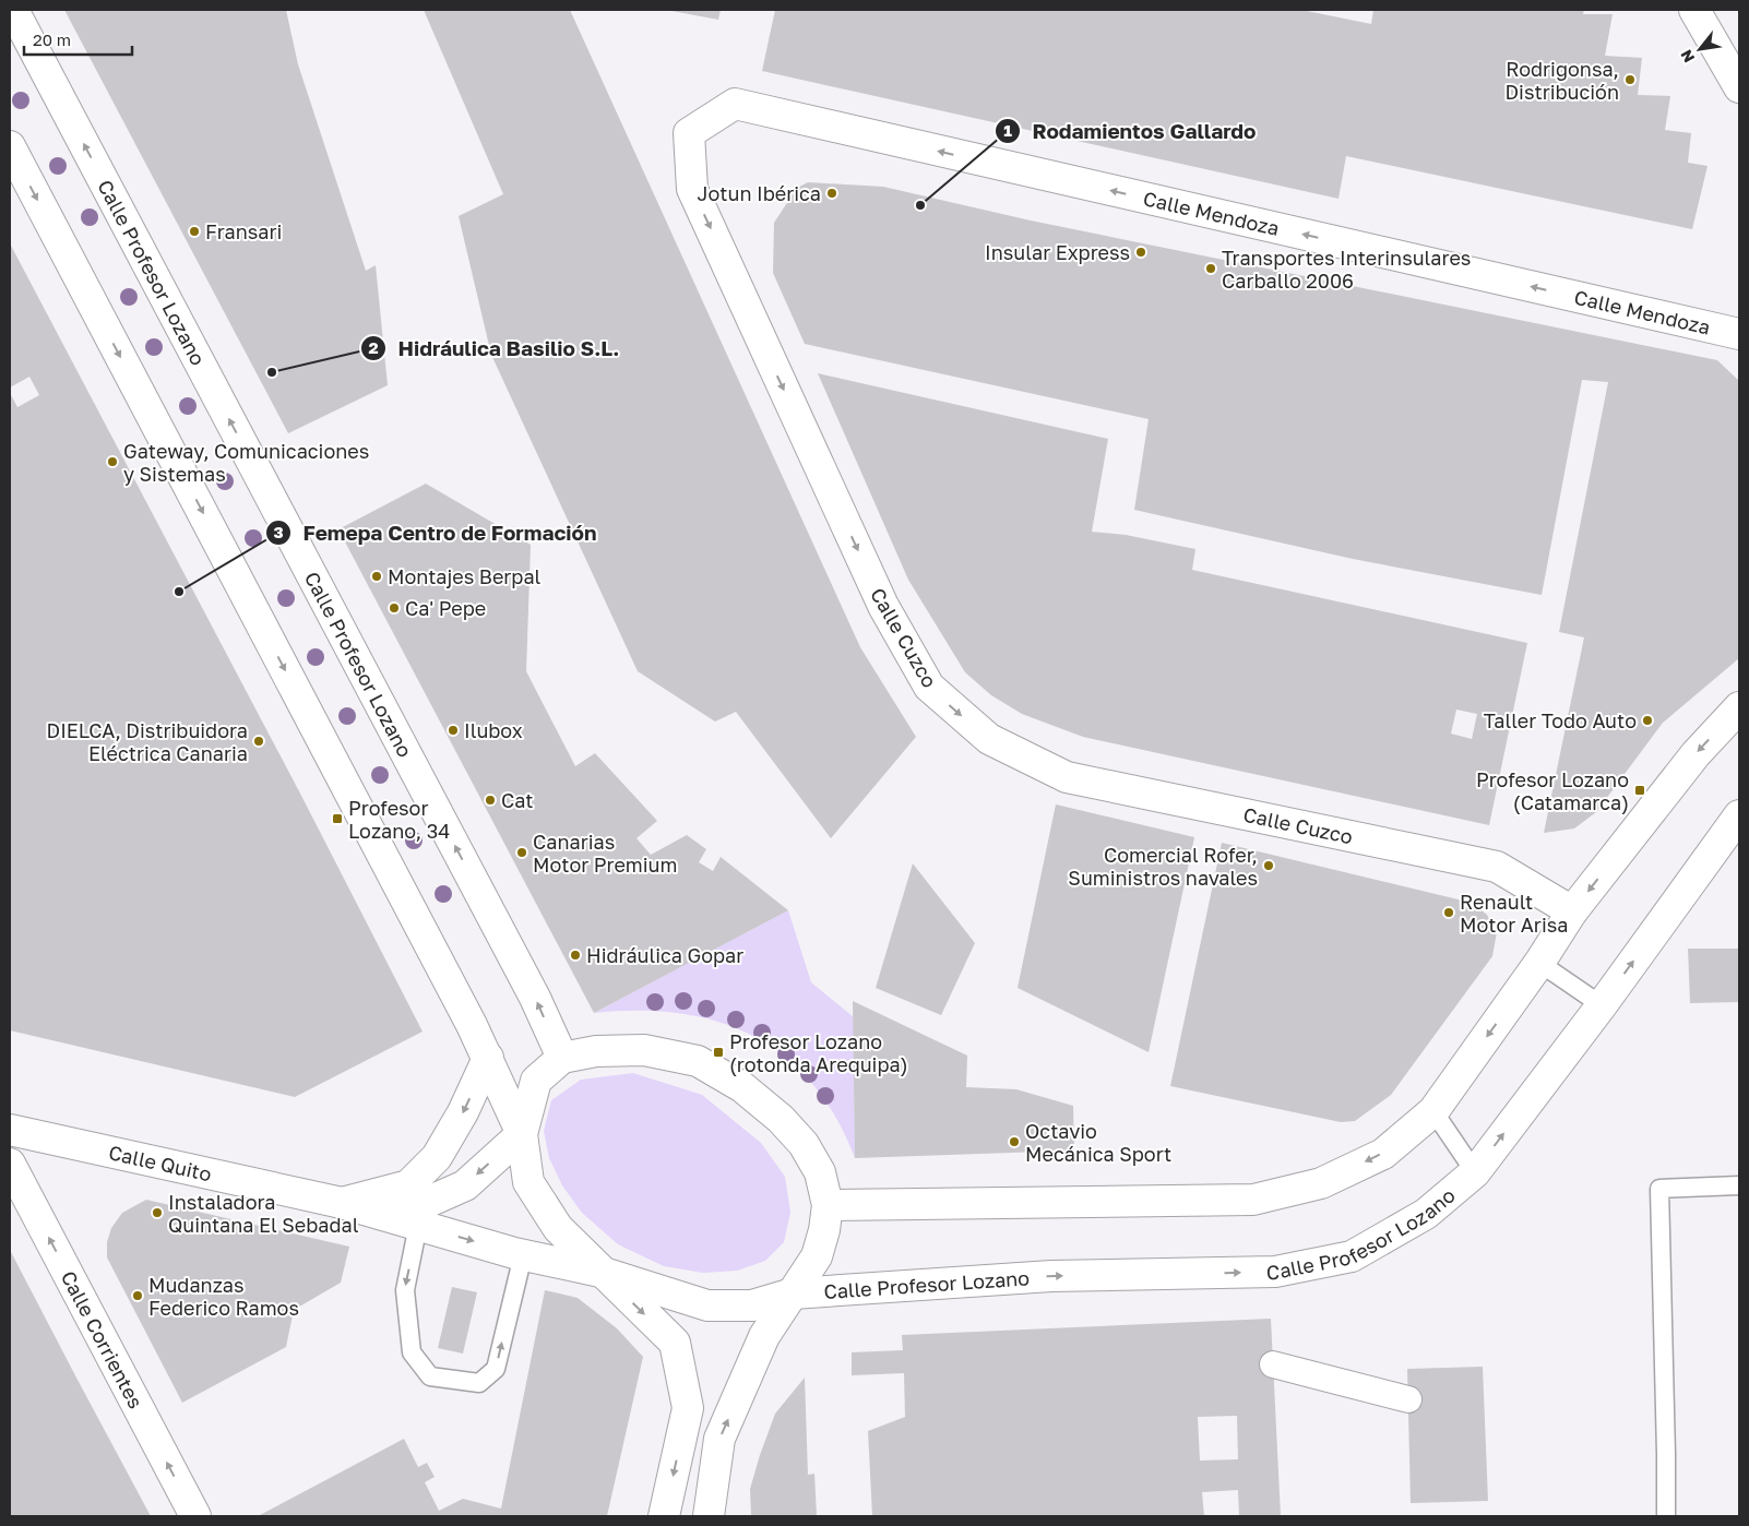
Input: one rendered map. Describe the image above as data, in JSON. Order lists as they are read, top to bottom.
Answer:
{
  "streets": {
    "street": [
      "Calle Mendoza",
      "Calle Profesor Lozano",
      "Calle Cuzco",
      "Calle Quito",
      "Calle Corrientes"
    ]
  },
  "crossings": [
    ["Calle Mendoza", "Calle Cuzco"],
    ["Calle Profesor Lozano", "Calle Quito"]
  ],
  "one_way": ["Calle Mendoza", "Calle Cuzco", "Calle Corrientes"],
  "places": {
    "other": [
      "Rodrigonsa, Distribución",
      "Jotun Ibérica",
      "Rodamientos Gallardo",
      "Fransari",
      "Insular Express",
      "Transportes Interinsulares Carballo 2006",
      "Hidráulica Basilio S.L.",
      "Gateway, Comunicaciones y Sistemas",
      "Montajes Berpal",
      "Femepa Centro de Formación",
      "Ca' Pepe",
      "Taller Todo Auto",
      "Ilubox",
      "DIELCA, Distribuidora Eléctrica Canaria",
      "Cat",
      "Canarias Motor Premium",
      "Comercial Rofer, Suministros navales",
      "Renault Motor Arisa",
      "Hidráulica Gopar",
      "Octavio Mecánica Sport",
      "Instaladora Quintana El Sebadal",
      "Mudanzas Federico Ramos"
    ],
    "transit": ["Profesor Lozano (Catamarca)", "Profesor Lozano, 34", "Profesor Lozano (rotonda Arequipa)"]
  },
  "scale_bar": "20 m",
  "north": "bottom left"
}
